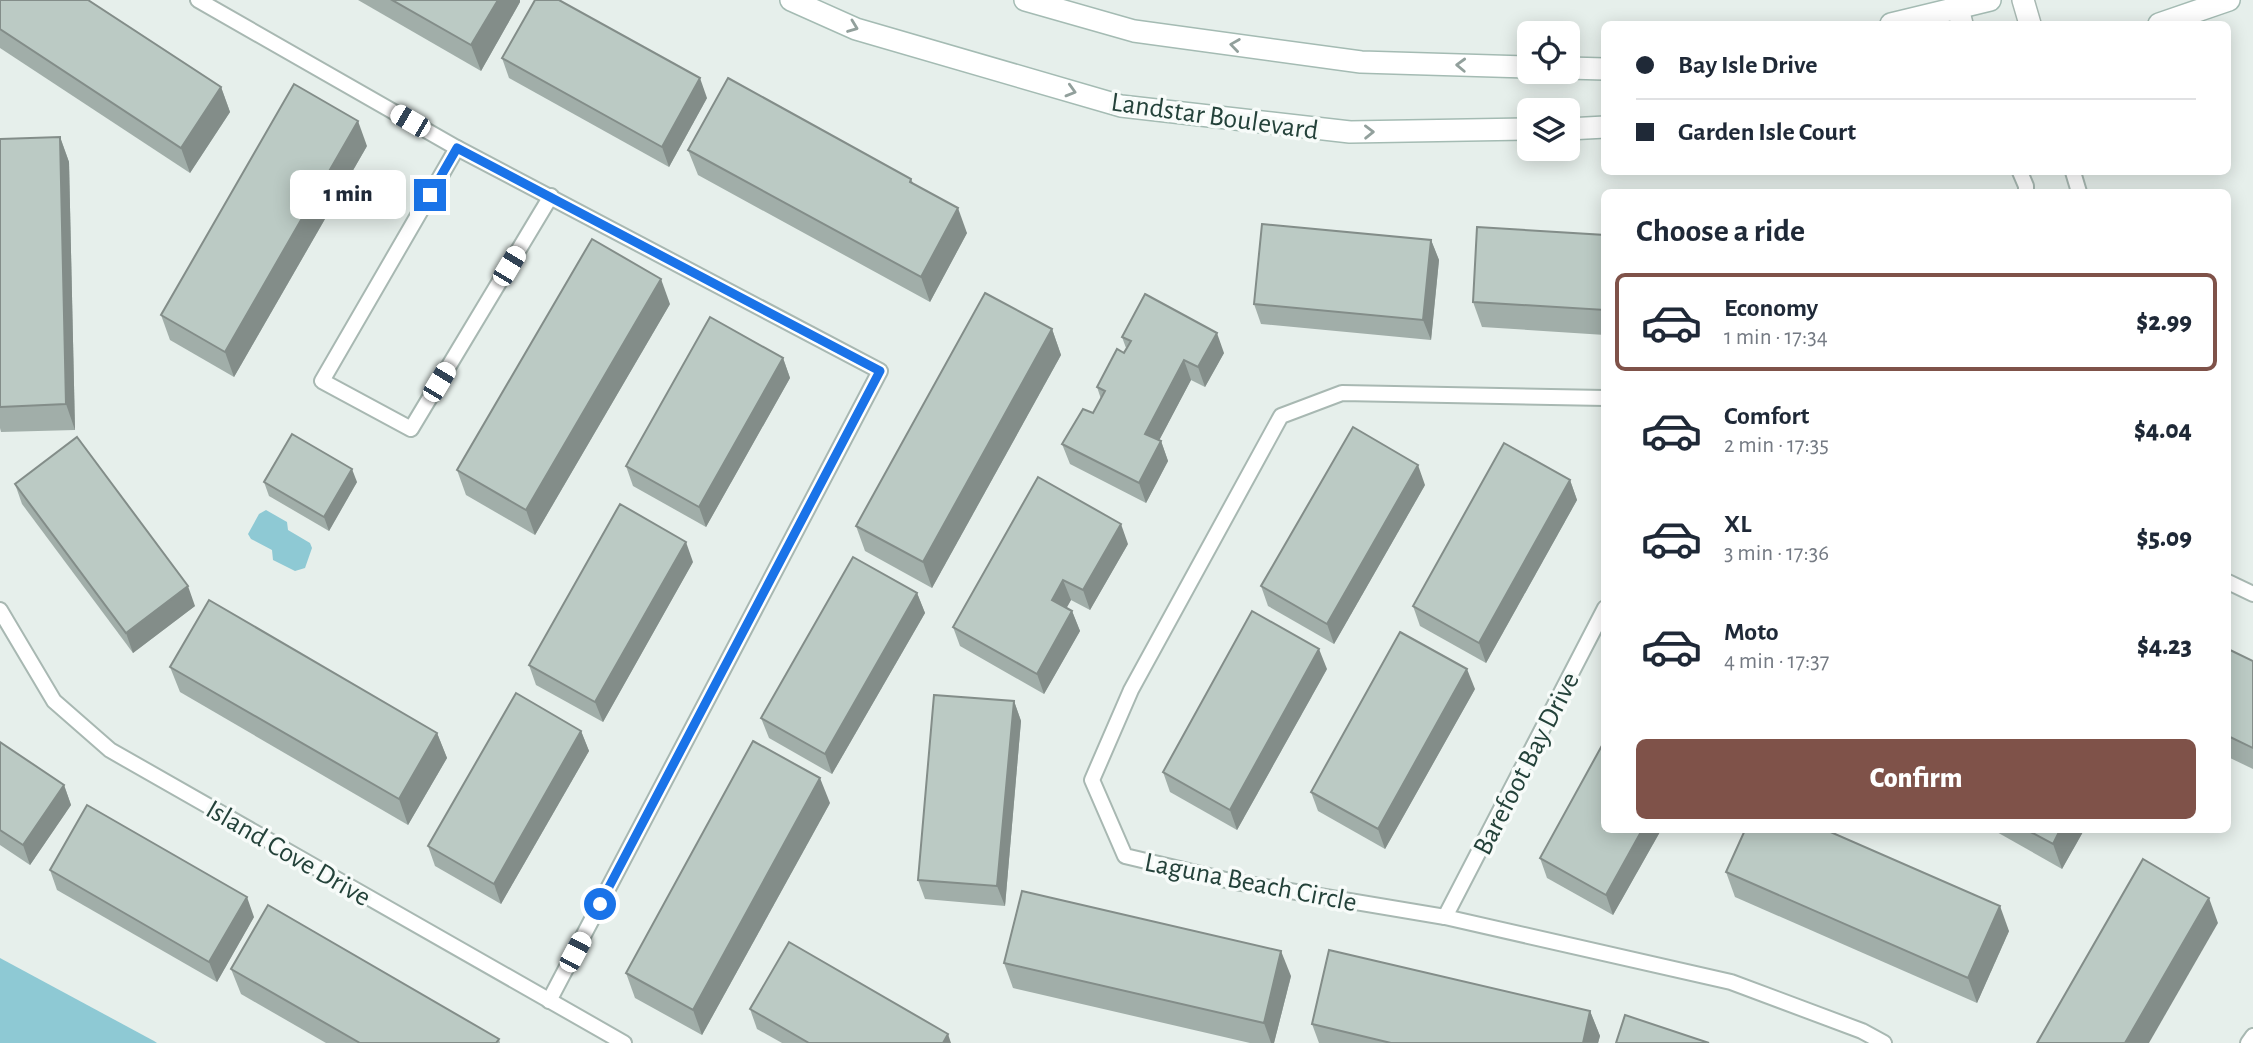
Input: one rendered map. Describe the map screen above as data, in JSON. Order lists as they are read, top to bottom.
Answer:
{
  "streets": {
    "main road": ["Landstar Boulevard"],
    "lane": ["Barefoot Bay Drive", "Island Cove Drive", "Laguna Beach Circle"]
  },
  "crossings": [
    ["Barefoot Bay Drive", "Laguna Beach Circle"]
  ],
  "page": {
    "banner": ["Bay Isle Drive", "Garden Isle Court"],
    "bubble": "1 min",
    "heading": "Choose a ride",
    "list": [
      {
        "name": "Economy",
        "note": "1 min · 17:34",
        "value": "$2.99"
      },
      {
        "name": "Comfort",
        "note": "2 min · 17:35",
        "value": "$4.04"
      },
      {
        "name": "XL",
        "note": "3 min · 17:36",
        "value": "$5.09"
      },
      {
        "name": "Moto",
        "note": "4 min · 17:37",
        "value": "$4.23"
      }
    ],
    "buttons": "Confirm"
  }
}
